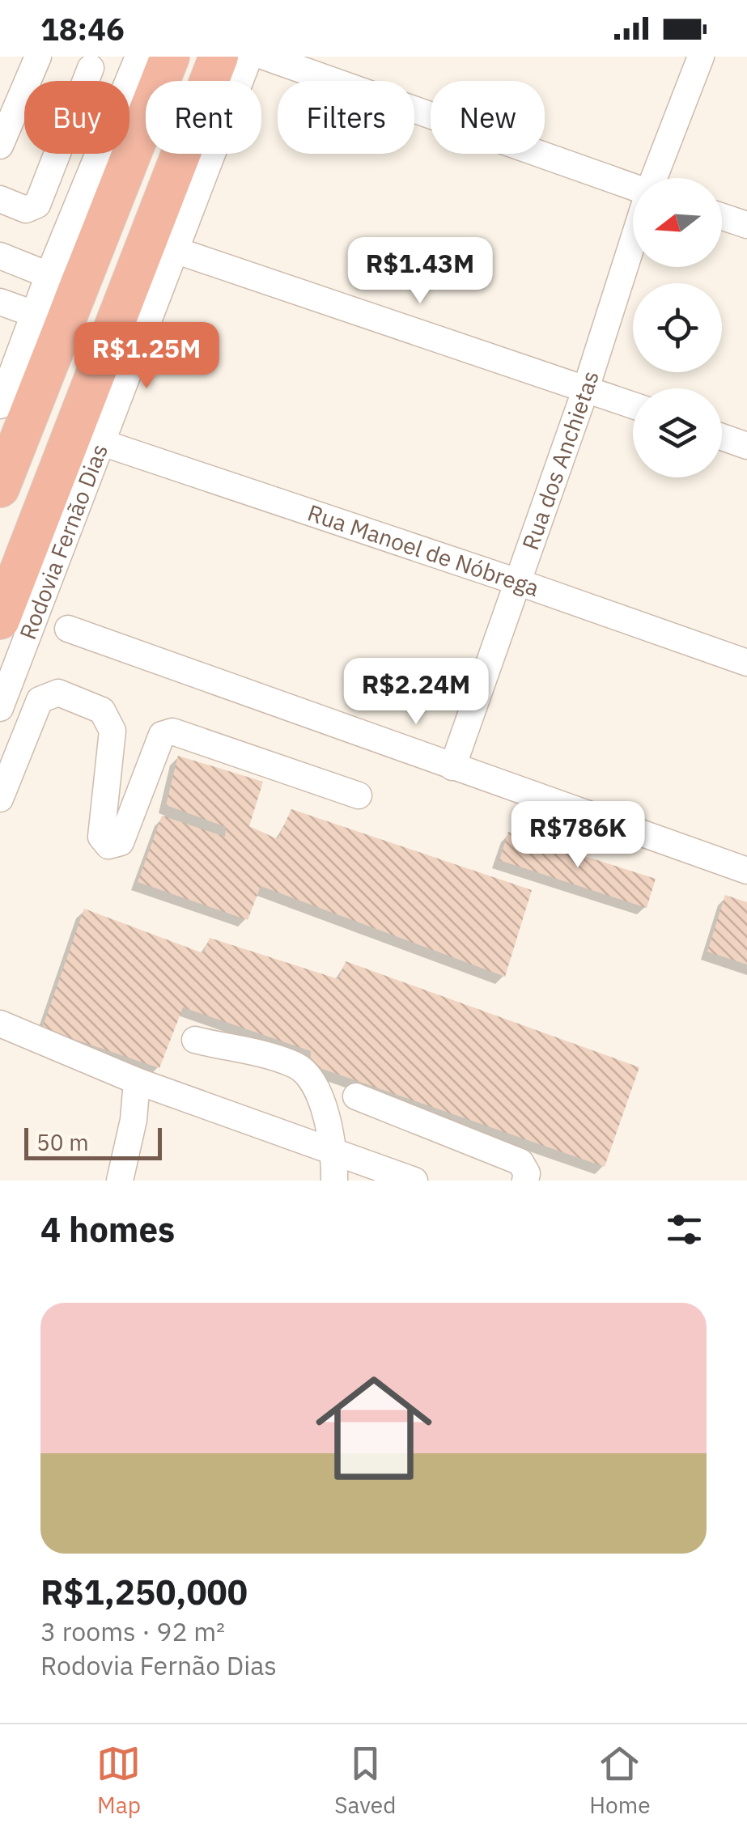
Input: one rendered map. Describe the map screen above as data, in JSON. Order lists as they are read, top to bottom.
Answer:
{
  "streets": {
    "highway": ["Rodovia Fernão Dias"],
    "street": ["Rua dos Anchietas", "Rua Manoel de Nóbrega"]
  },
  "crossings": [
    ["Rua dos Anchietas", "Rua Manoel de Nóbrega"],
    ["Rodovia Fernão Dias", "Rua Manoel de Nóbrega"]
  ],
  "scale_bar": "50 m",
  "north": "left",
  "page": {
    "status": "18:46",
    "chip": [
      "Buy",
      "Rent",
      "Filters",
      "New"
    ],
    "price": [
      "R$1.43M",
      "R$1.25M",
      "R$2.24M",
      "R$786K"
    ],
    "scale": "50 m",
    "heading": "4 homes",
    "list": [
      {
        "name": "R$1,250,000",
        "note": "3 rooms · 92 m² · Rodovia Fernão Dias"
      }
    ],
    "tabs": ["Map", "Saved", "Home"]
  }
}
